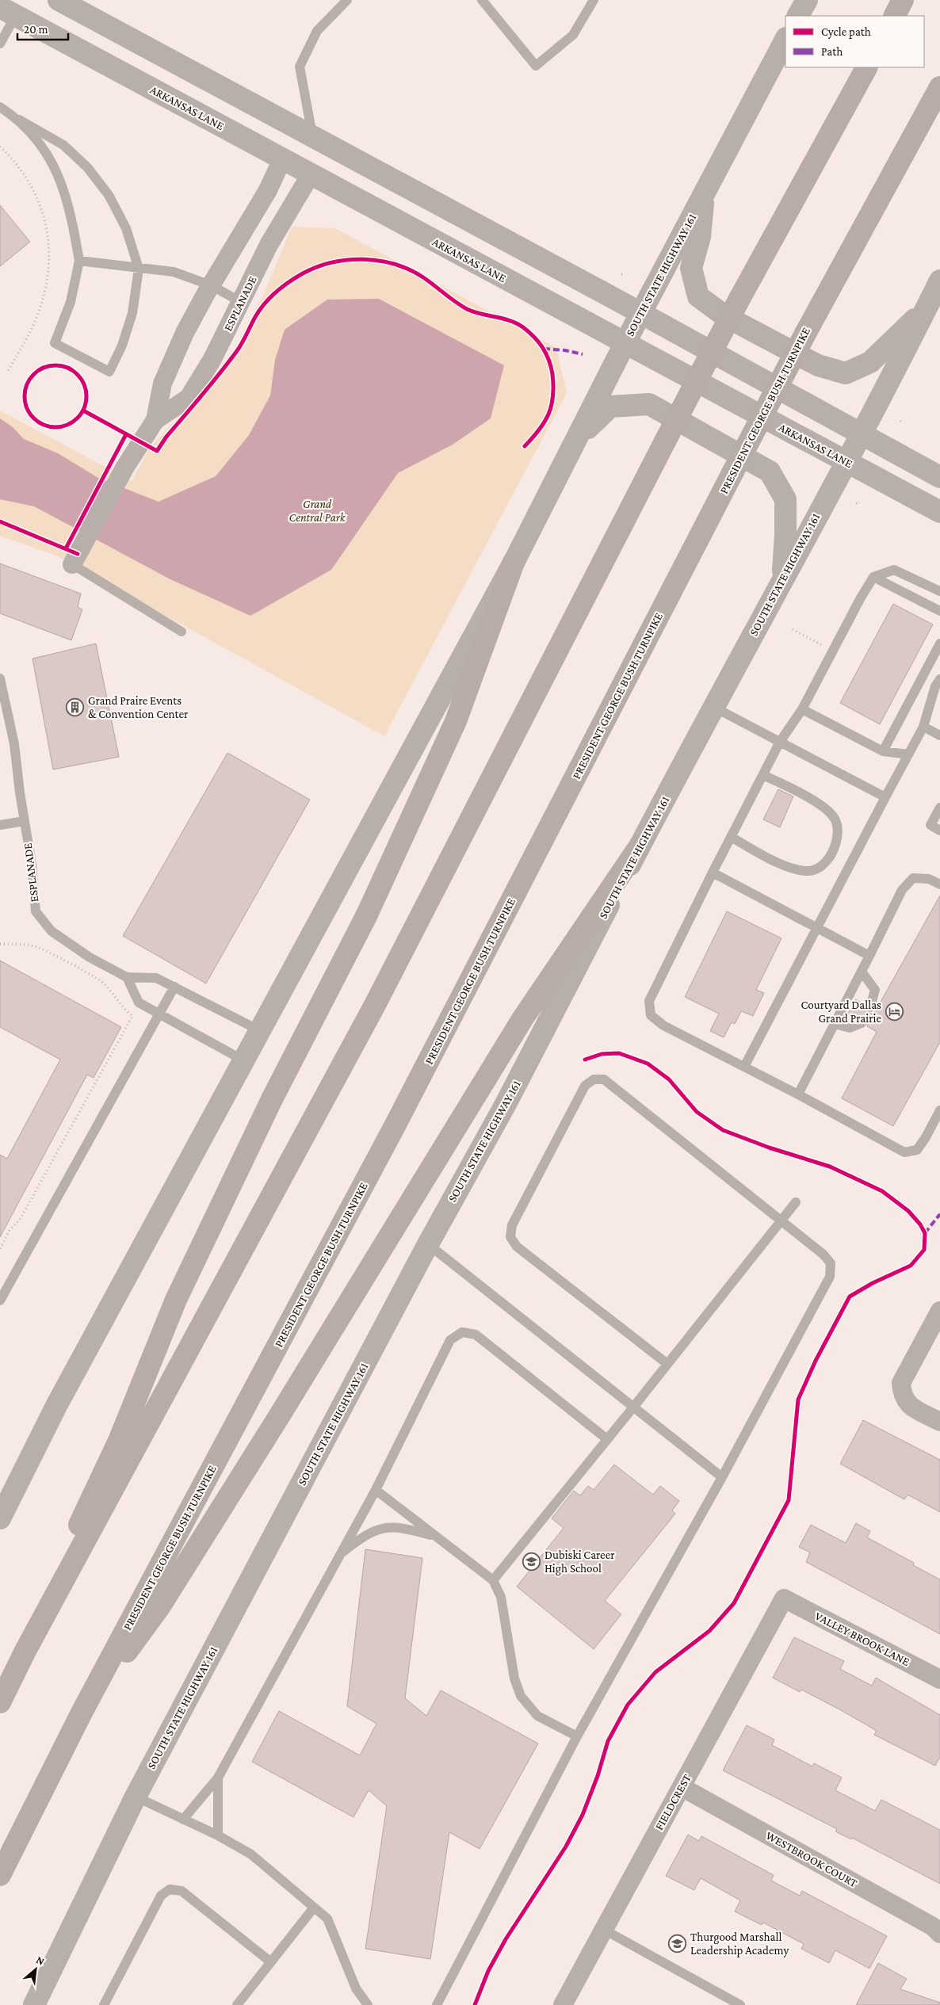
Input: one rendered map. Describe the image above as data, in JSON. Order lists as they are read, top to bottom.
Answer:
{
  "streets": {
    "highway": ["PRESIDENT GEORGE BUSH TURNPIKE"],
    "main road": ["ARKANSAS LANE", "SOUTH STATE HIGHWAY 161"],
    "street": [
      "ESPLANADE",
      "VALLEY BROOK LANE",
      "FIELDCREST",
      "WESTBROOK COURT"
    ]
  },
  "crossings": [
    ["ARKANSAS LANE", "SOUTH STATE HIGHWAY 161"],
    ["ARKANSAS LANE", "ESPLANADE"],
    ["VALLEY BROOK LANE", "FIELDCREST"],
    ["FIELDCREST", "WESTBROOK COURT"]
  ],
  "parks": ["Grand Central Park"],
  "places": {
    "building": ["Grand Praire Events & Convention Center"],
    "hotel": ["Courtyard Dallas Grand Prairie"],
    "school or university": ["Dubiski Career High School", "Thurgood Marshall Leadership Academy"]
  },
  "legend": ["Cycle path", "Path"],
  "scale_bar": "20 m",
  "north": "top right"
}
